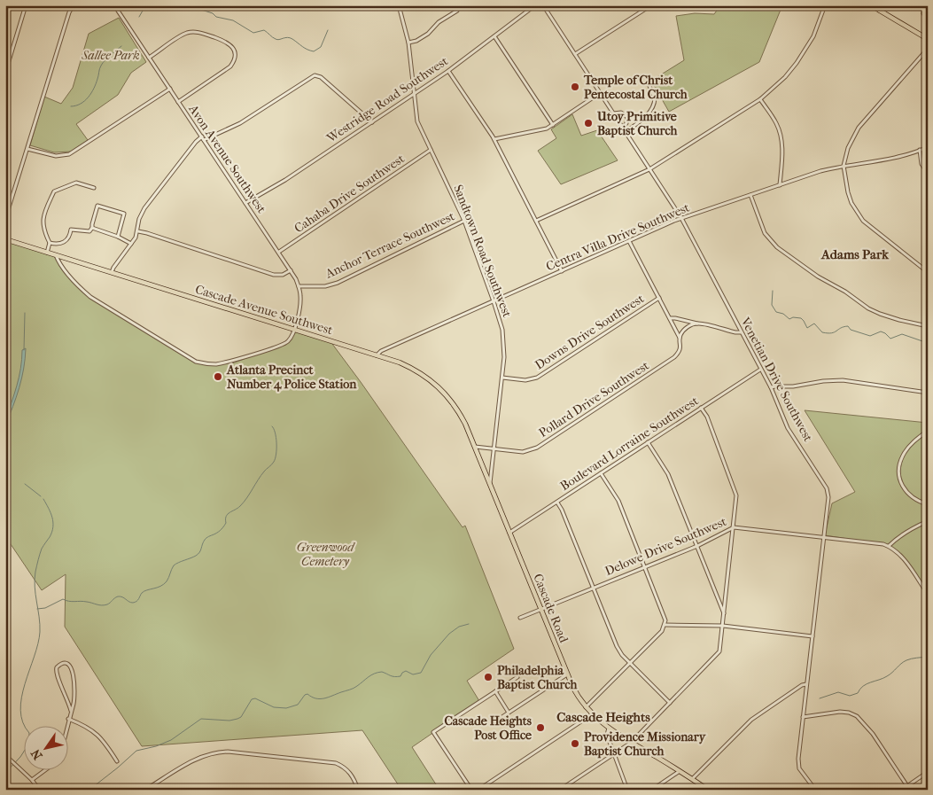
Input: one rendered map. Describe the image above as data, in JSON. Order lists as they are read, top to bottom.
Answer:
{
  "streets": {
    "main road": ["Cascade Avenue Southwest", "Cascade Road"],
    "street": [
      "Westridge Road Southwest",
      "Avon Avenue Southwest",
      "Cahaba Drive Southwest",
      "Centra Villa Drive Southwest",
      "Anchor Terrace Southwest",
      "Sandtown Road Southwest",
      "Downs Drive Southwest",
      "Venetian Drive Southwest",
      "Pollard Drive Southwest",
      "Boulevard Lorraine Southwest",
      "Delowe Drive Southwest"
    ]
  },
  "crossings": [
    ["Westridge Road Southwest", "Avon Avenue Southwest"],
    ["Westridge Road Southwest", "Sandtown Road Southwest"],
    ["Avon Avenue Southwest", "Cahaba Drive Southwest"],
    ["Avon Avenue Southwest", "Anchor Terrace Southwest"],
    ["Avon Avenue Southwest", "Cascade Avenue Southwest"],
    ["Cahaba Drive Southwest", "Sandtown Road Southwest"],
    ["Centra Villa Drive Southwest", "Sandtown Road Southwest"],
    ["Centra Villa Drive Southwest", "Cascade Avenue Southwest"],
    ["Centra Villa Drive Southwest", "Venetian Drive Southwest"],
    ["Anchor Terrace Southwest", "Sandtown Road Southwest"],
    ["Sandtown Road Southwest", "Downs Drive Southwest"],
    ["Sandtown Road Southwest", "Pollard Drive Southwest"],
    ["Sandtown Road Southwest", "Cascade Road"],
    ["Cascade Avenue Southwest", "Pollard Drive Southwest"],
    ["Cascade Avenue Southwest", "Cascade Road"],
    ["Venetian Drive Southwest", "Boulevard Lorraine Southwest"],
    ["Venetian Drive Southwest", "Delowe Drive Southwest"],
    ["Pollard Drive Southwest", "Cascade Road"],
    ["Boulevard Lorraine Southwest", "Cascade Road"],
    ["Delowe Drive Southwest", "Cascade Road"]
  ],
  "districts": ["Adams Park", "Cascade Heights"],
  "parks": ["Sallee Park", "Greenwood Cemetery"],
  "places": [
    "Temple of Christ Pentecostal Church",
    "Utoy Primitive Baptist Church",
    "Atlanta Precinct Number 4 Police Station",
    "Philadelphia Baptist Church",
    "Cascade Heights Post Office",
    "Providence Missionary Baptist Church"
  ],
  "north": "bottom left"
}
